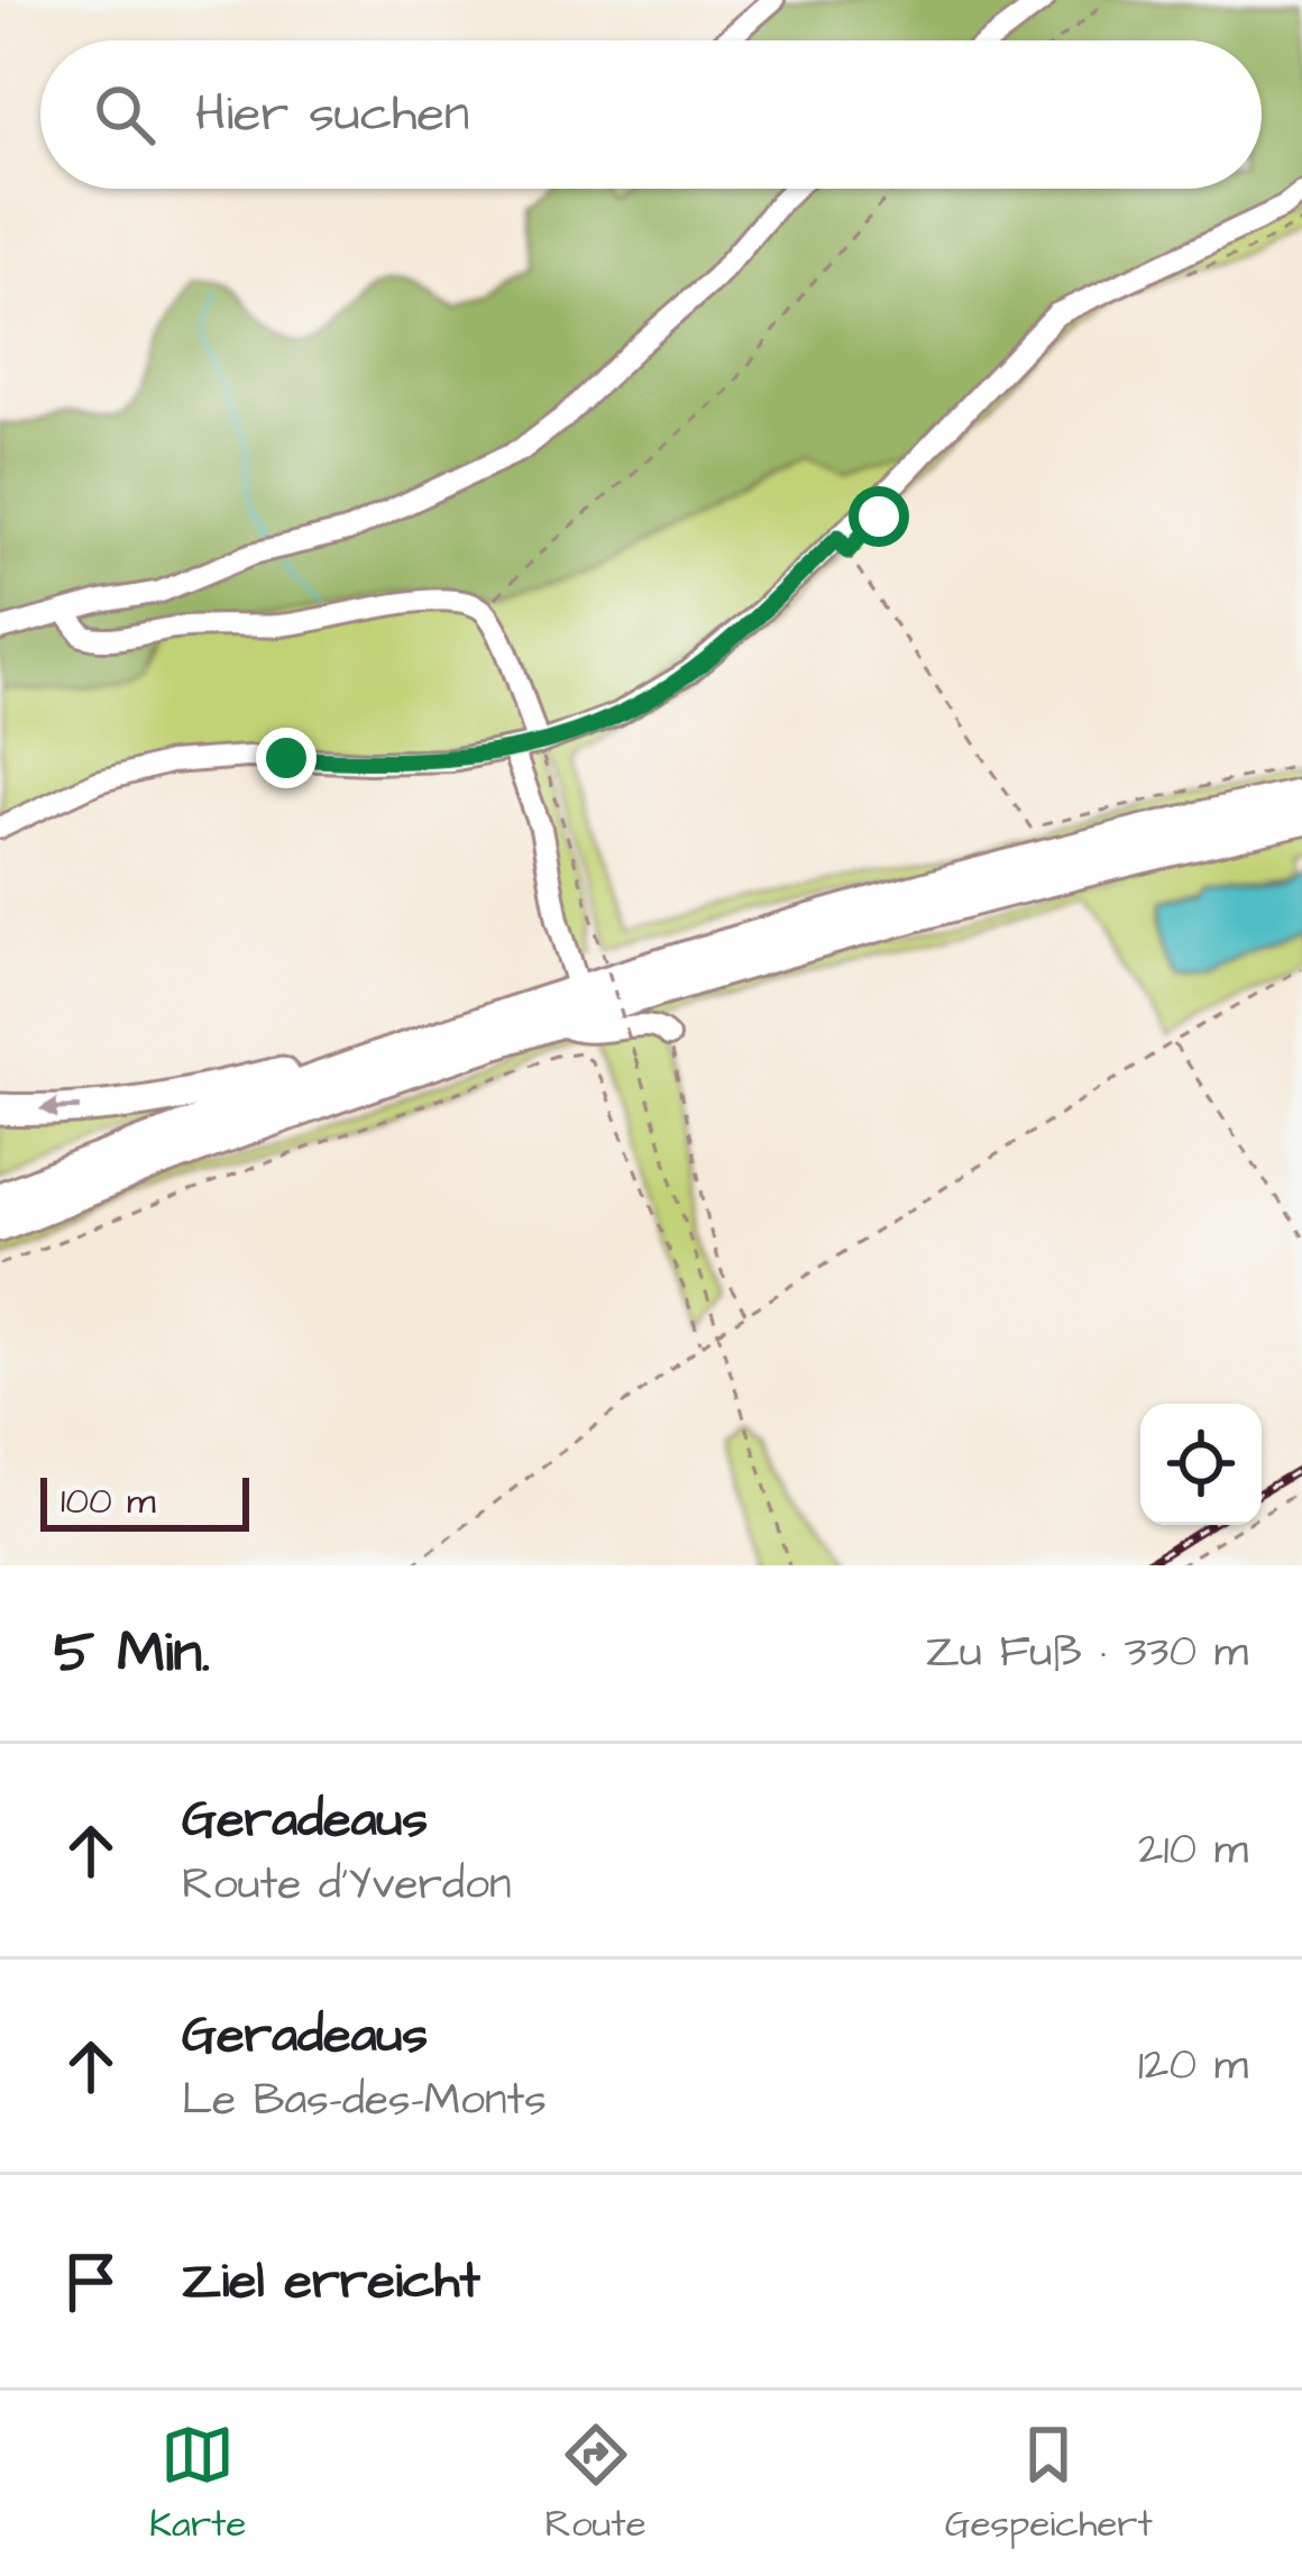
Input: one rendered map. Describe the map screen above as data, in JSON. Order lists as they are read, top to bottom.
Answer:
{
  "scale_bar": "100 m",
  "page": {
    "search": "Hier suchen",
    "scale": "100 m",
    "heading": ["5 Min.", "Zu Fuß · 330 m"],
    "list": [
      ["Geradeaus", "Route d'Yverdon", "210 m"],
      ["Geradeaus", "Le Bas-des-Monts", "120 m"],
      "Ziel erreicht"
    ],
    "nav": ["Karte", "Route", "Gespeichert"]
  }
}
